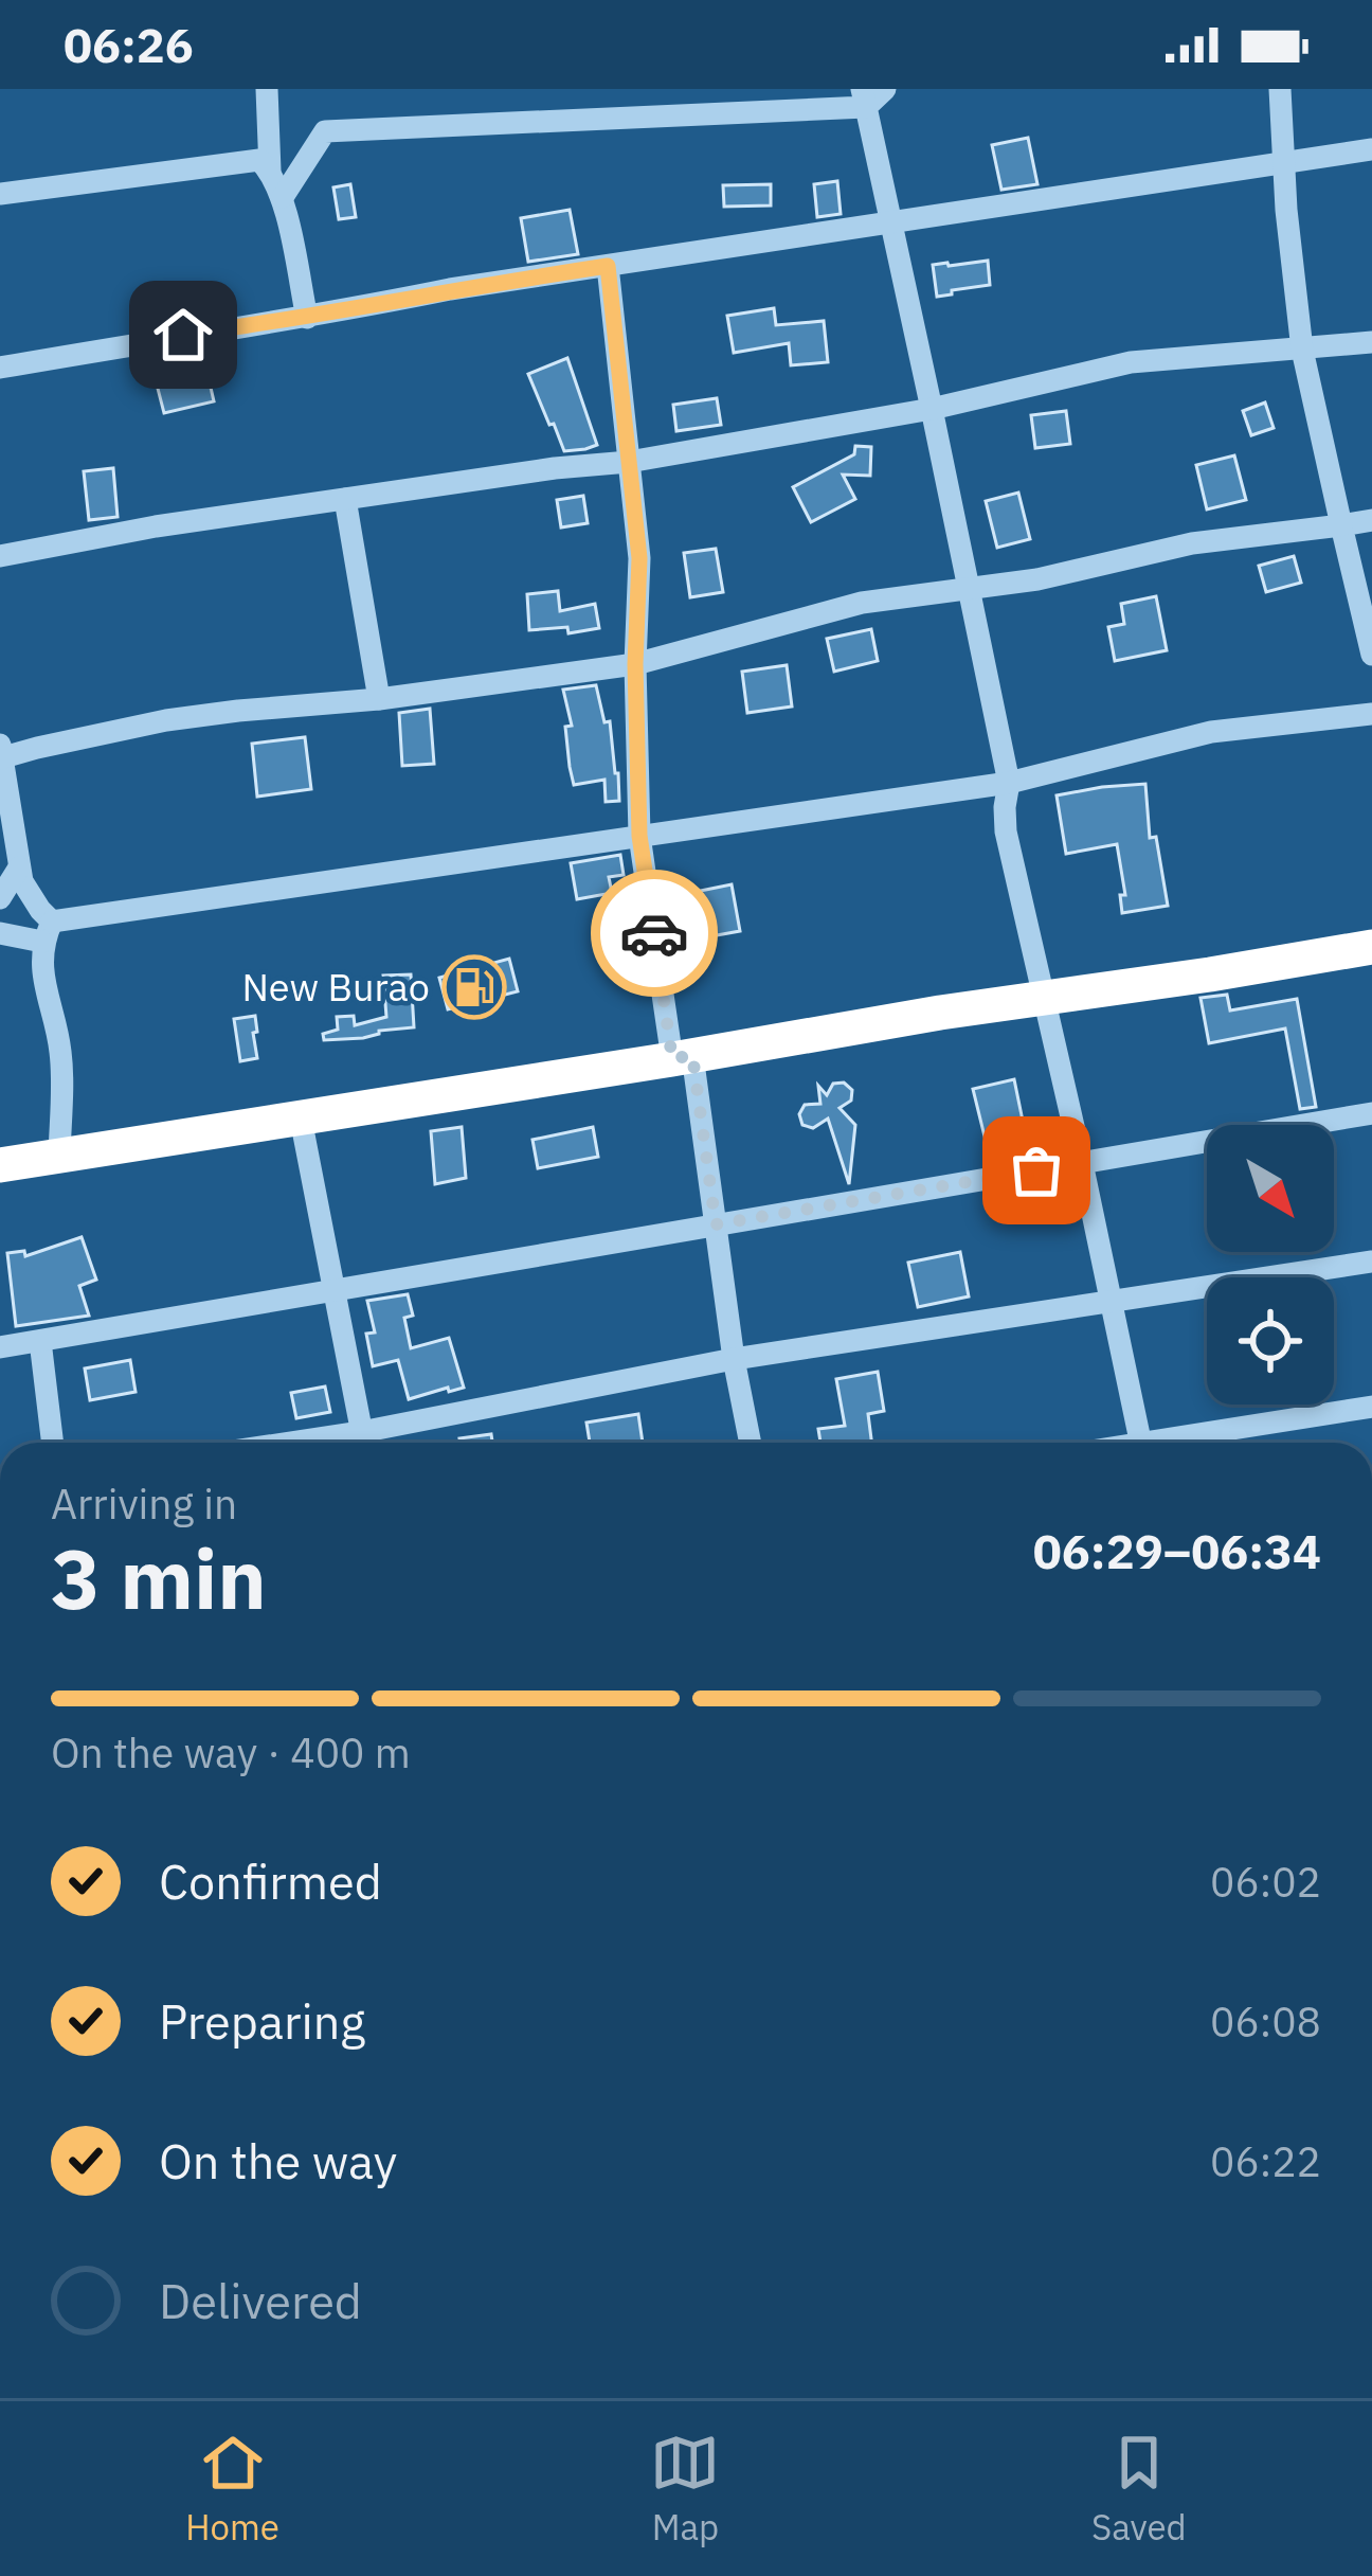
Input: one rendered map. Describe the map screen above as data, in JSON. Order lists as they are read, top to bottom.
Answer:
{
  "places": {
    "fuel station": ["New Burao"]
  },
  "north": "bottom right",
  "page": {
    "status": "06:26",
    "heading": ["3 min", "Arriving in", "06:29–06:34"],
    "bar": "On the way · 400 m",
    "list": [
      ["Confirmed", "06:02"],
      ["Preparing", "06:08"],
      ["On the way", "06:22"],
      "Delivered"
    ],
    "tabs": ["Home", "Map", "Saved"]
  }
}
